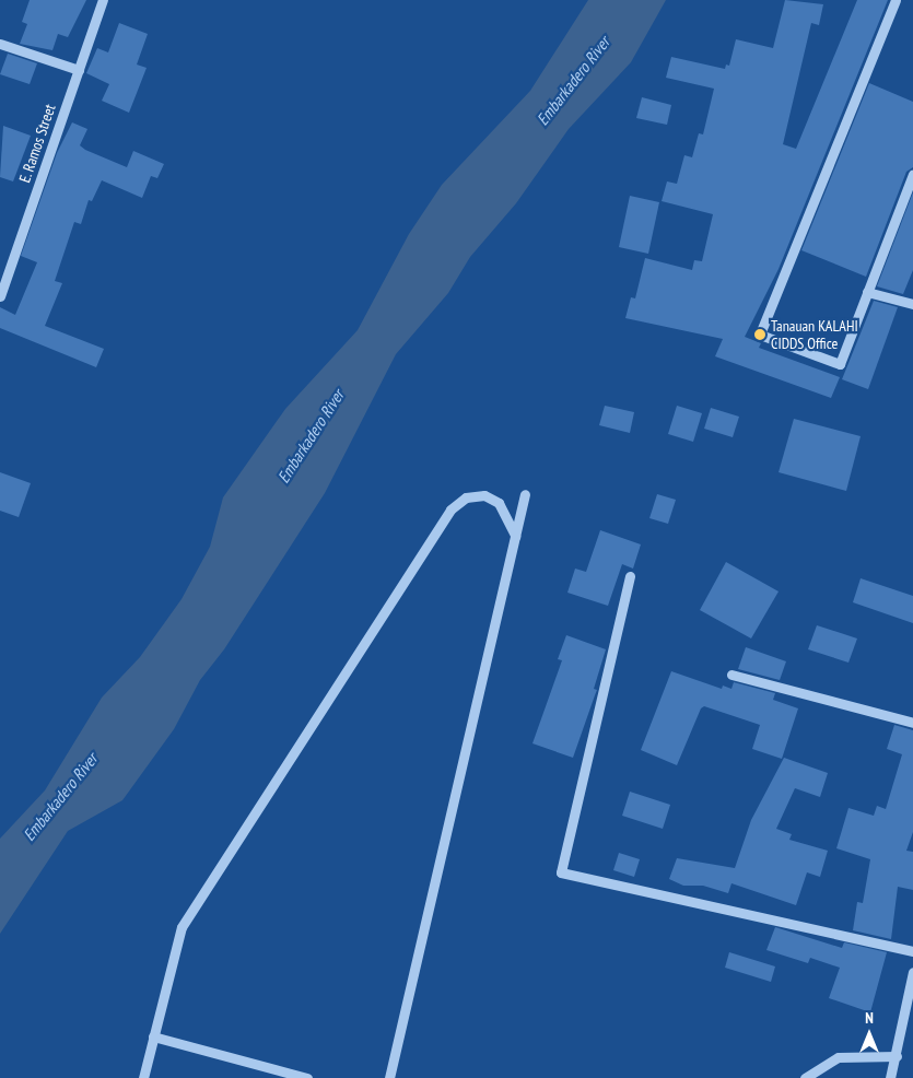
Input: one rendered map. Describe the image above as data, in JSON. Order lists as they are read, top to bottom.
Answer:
{
  "streets": {
    "street": ["E. Ramos Street"]
  },
  "water": ["Embarkadero River"],
  "places": ["Tanauan KALAHI CIDDS Office"],
  "north": "top"
}
